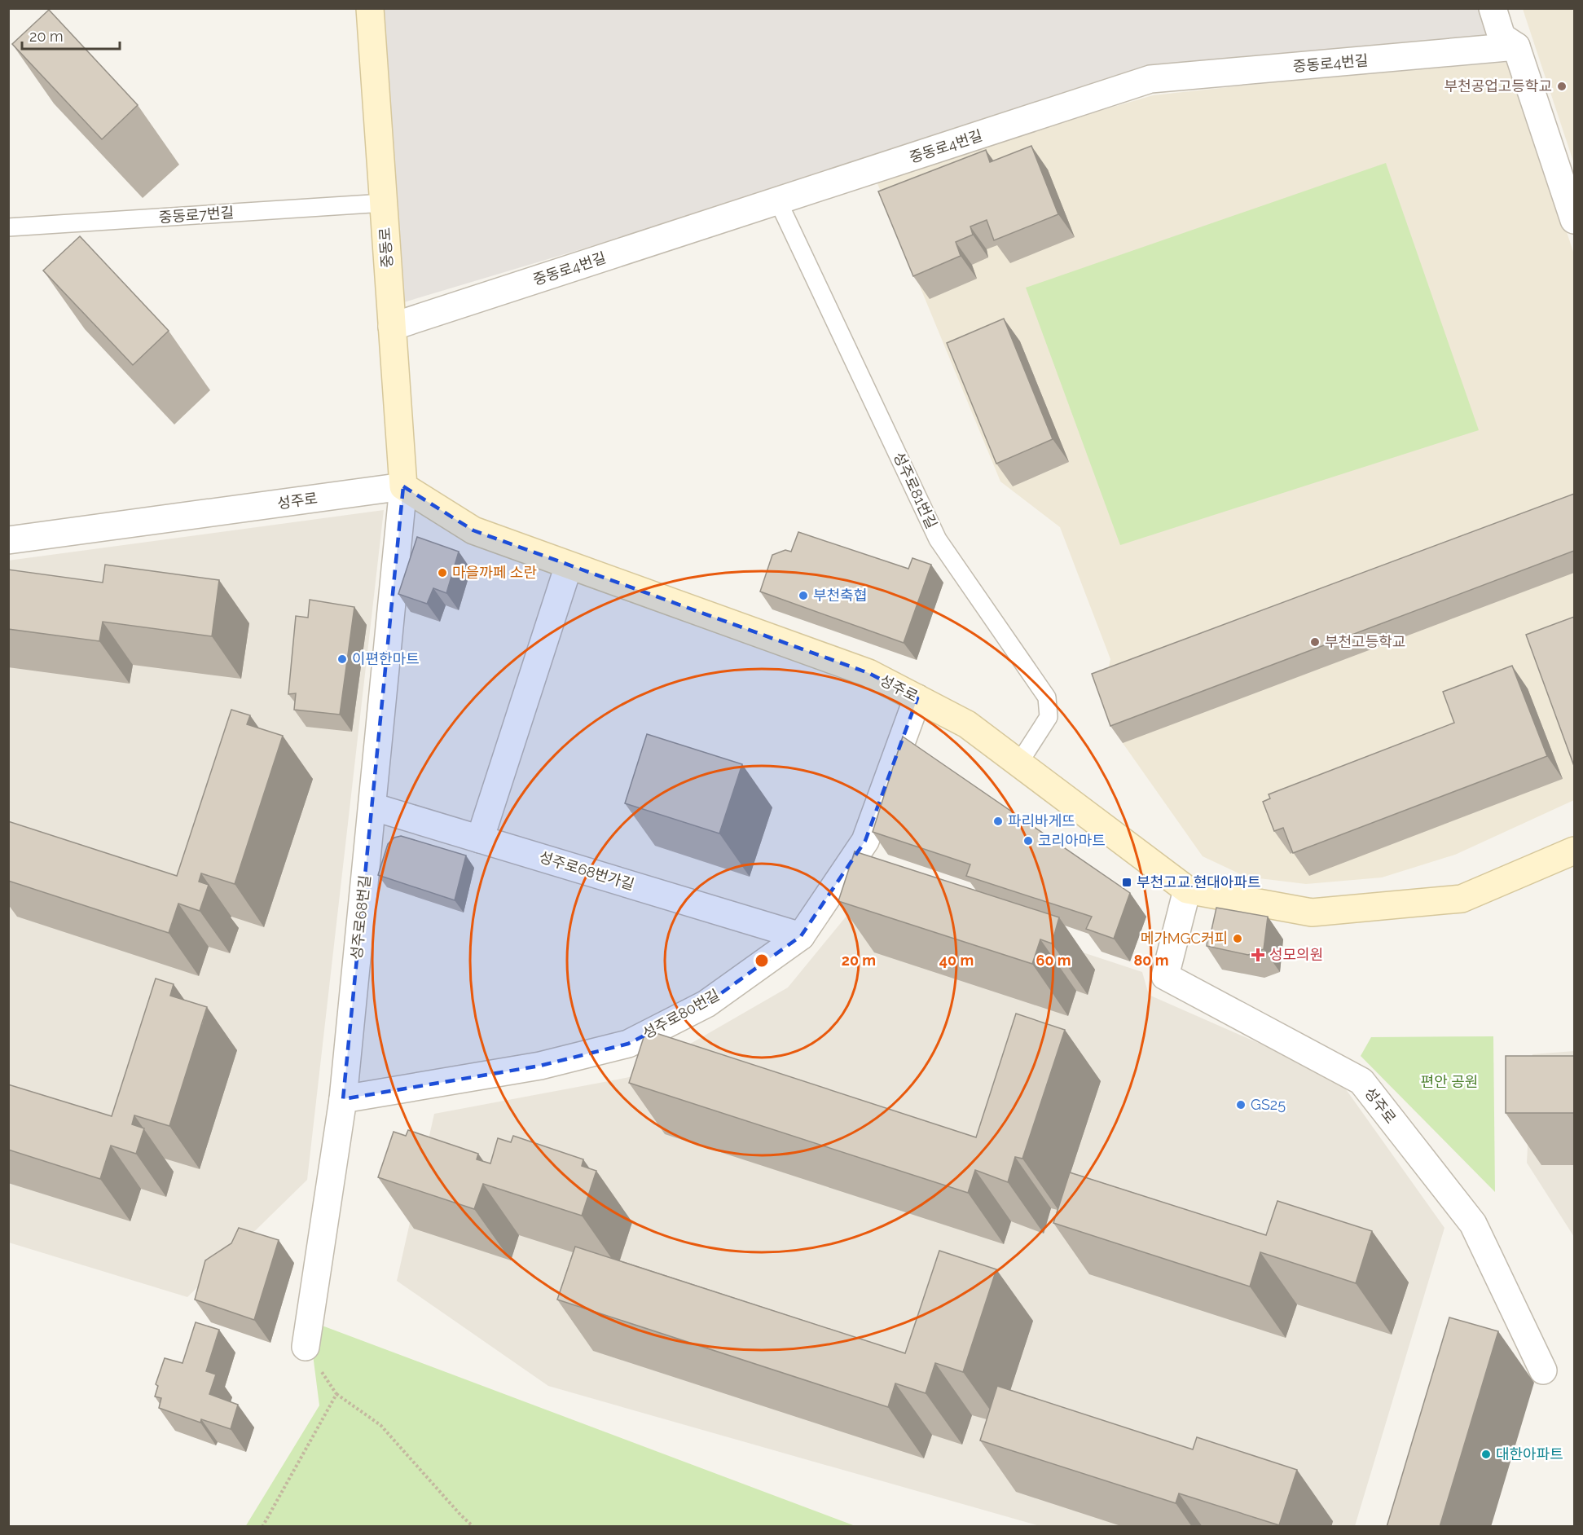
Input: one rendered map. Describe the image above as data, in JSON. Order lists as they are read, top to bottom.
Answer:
{
  "streets": {
    "street": [
      "중동로4번길",
      "중동로",
      "성주로",
      "성주로68번가길",
      "성주로68번길",
      "성주로80번길"
    ],
    "lane": ["중동로7번길", "성주로81번길"]
  },
  "crossings": [
    ["중동로4번길", "중동로"],
    ["중동로4번길", "성주로81번길"],
    ["중동로7번길", "중동로"],
    ["중동로", "성주로"],
    ["중동로", "성주로68번길"],
    ["성주로81번길", "성주로"],
    ["성주로", "성주로68번길"],
    ["성주로", "성주로80번길"],
    ["성주로68번가길", "성주로68번길"],
    ["성주로68번가길", "성주로80번길"],
    ["성주로68번길", "성주로80번길"]
  ],
  "parks": ["편안 공원"],
  "places": {
    "other": [
      "부천공업고등학교",
      "마을까페 소란",
      "부천축협",
      "부천고등학교",
      "이편한마트",
      "파리바게뜨",
      "코리아마트",
      "메가MGC커피",
      "GS25",
      "대한아파트"
    ],
    "transit": ["부천고교.현대아파트"],
    "health": ["성모의원"]
  },
  "scale_bar": "20 m",
  "rings": [
    "20 m",
    "40 m",
    "60 m",
    "80 m"
  ]
}
